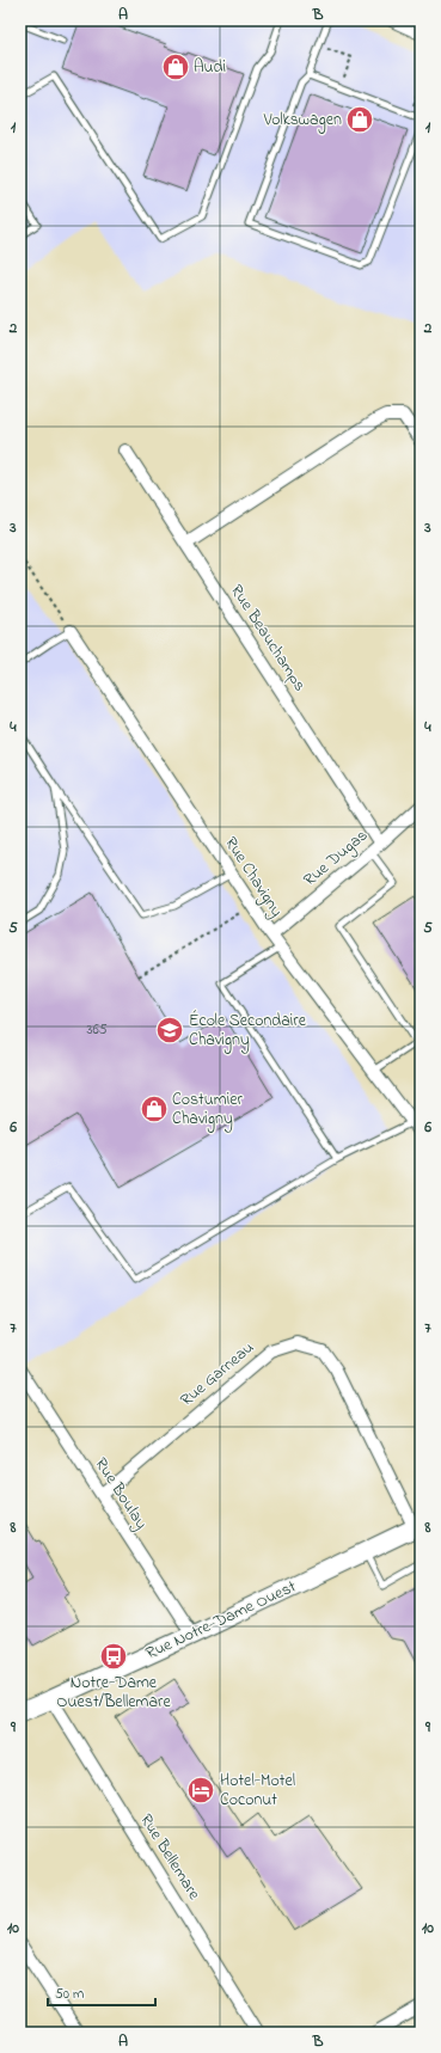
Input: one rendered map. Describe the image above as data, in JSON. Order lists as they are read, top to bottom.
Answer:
{
  "streets": {
    "main road": ["Rue Notre-Dame Ouest"],
    "street": [
      "Rue Beauchamps",
      "Rue Dugas",
      "Rue Chavigny",
      "Rue Garneau",
      "Rue Boulay",
      "Rue Bellemare"
    ]
  },
  "crossings": [
    ["Rue Beauchamps", "Rue Dugas"],
    ["Rue Dugas", "Rue Chavigny"],
    ["Rue Garneau", "Rue Boulay"],
    ["Rue Garneau", "Rue Notre-Dame Ouest"],
    ["Rue Boulay", "Rue Notre-Dame Ouest"],
    ["Rue Notre-Dame Ouest", "Rue Bellemare"]
  ],
  "places": {
    "shop": ["Audi", "Volkswagen", "Costumier Chavigny"],
    "school or university": ["École Secondaire Chavigny"],
    "bus stop": ["Notre-Dame Ouest/Bellemare"],
    "hotel": ["Hotel-Motel Coconut"]
  },
  "house_numbers": ["365"],
  "scale_bar": "50 m",
  "grid": {
    "columns": ["A", "B"],
    "rows": [
      "1",
      "2",
      "3",
      "4",
      "5",
      "6",
      "7",
      "8",
      "9",
      "10"
    ]
  }
}
